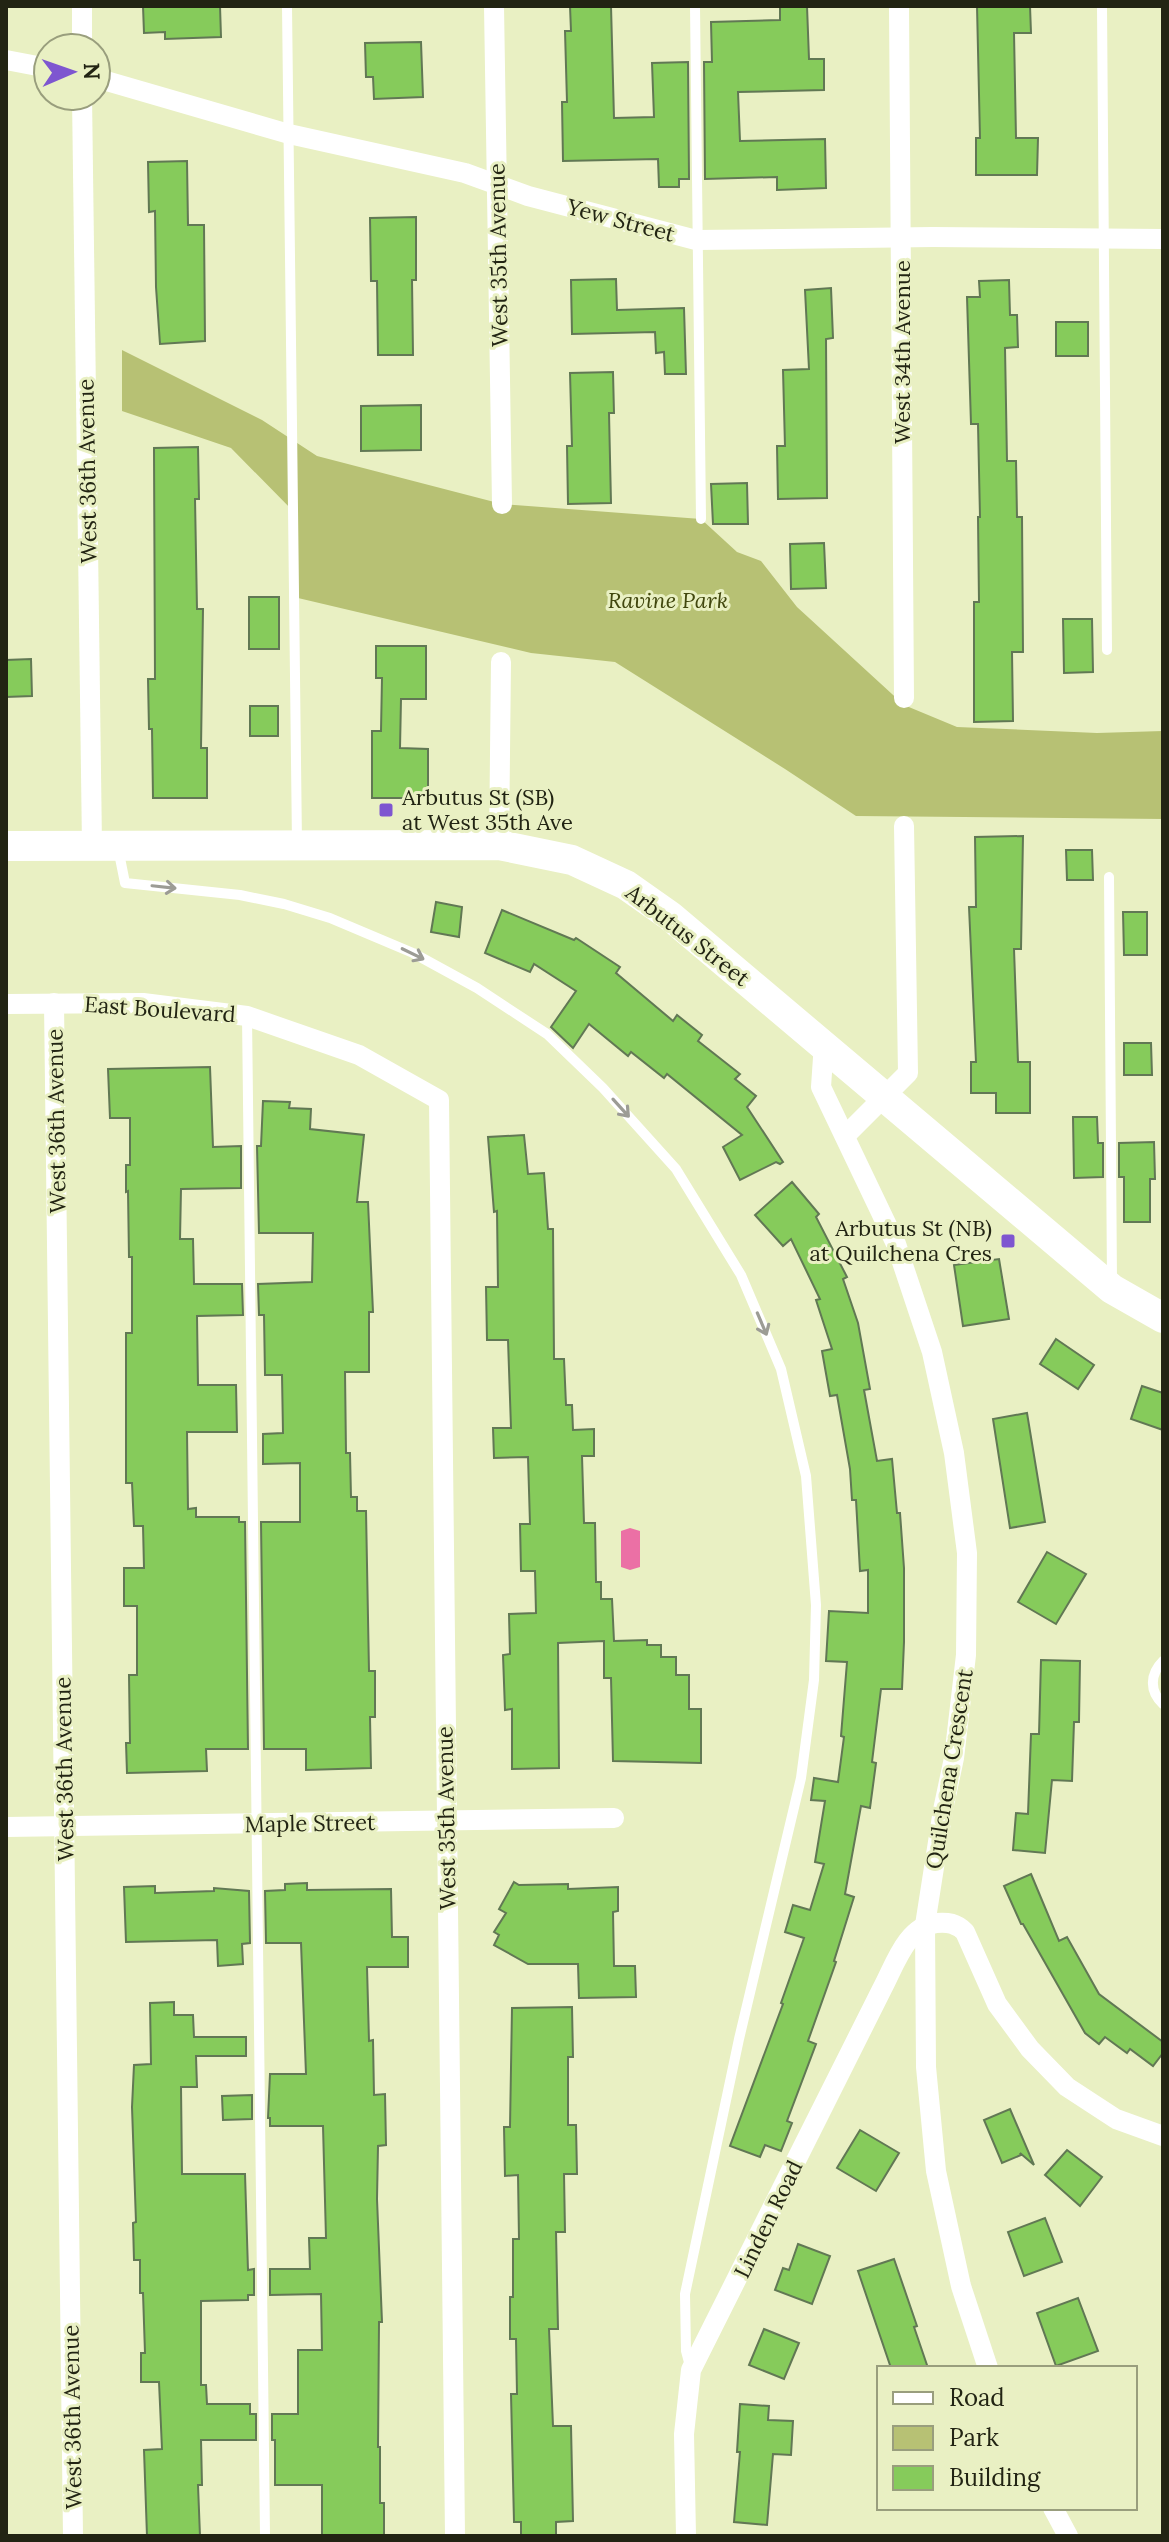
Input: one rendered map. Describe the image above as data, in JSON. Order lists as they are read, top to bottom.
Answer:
{
  "streets": {
    "main road": ["Arbutus Street"],
    "street": [
      "Yew Street",
      "West 35th Avenue",
      "West 34th Avenue",
      "West 36th Avenue",
      "East Boulevard",
      "Quilchena Crescent",
      "Maple Street",
      "Linden Road"
    ]
  },
  "crossings": [
    ["Yew Street", "West 35th Avenue"],
    ["Yew Street", "West 34th Avenue"],
    ["West 35th Avenue", "East Boulevard"],
    ["West 35th Avenue", "Maple Street"],
    ["West 36th Avenue", "Arbutus Street"],
    ["West 36th Avenue", "East Boulevard"],
    ["West 36th Avenue", "Maple Street"],
    ["Arbutus Street", "Quilchena Crescent"],
    ["Quilchena Crescent", "Linden Road"]
  ],
  "parks": ["Ravine Park"],
  "places": {
    "transit": ["Arbutus St (SB) at West 35th Ave", "Arbutus St (NB) at Quilchena Cres"]
  },
  "legend": ["Road", "Park", "Building"],
  "north": "right"
}
